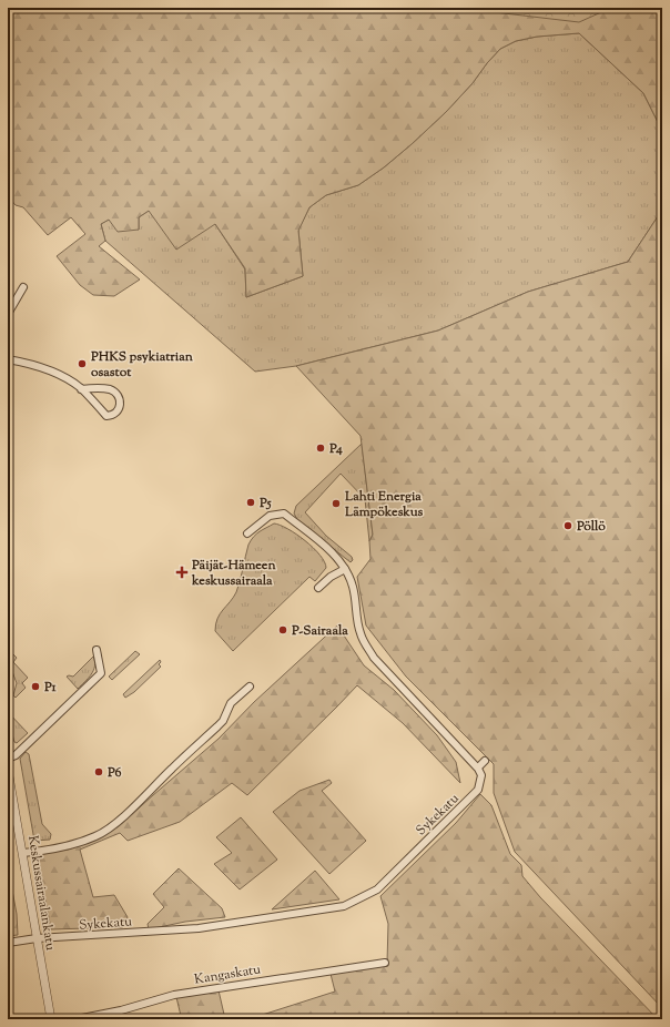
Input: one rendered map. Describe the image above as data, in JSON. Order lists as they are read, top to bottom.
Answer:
{
  "streets": {
    "street": ["Sykekatu", "Keskussairaalankatu", "Kangaskatu"]
  },
  "crossings": [
    ["Sykekatu", "Keskussairaalankatu"]
  ],
  "places": {
    "other": [
      "PHKS psykiatrian osastot",
      "P4",
      "P5",
      "Lahti Energia Lämpökeskus",
      "Pöllö",
      "P-Sairaala",
      "P1",
      "P6"
    ],
    "health": ["Päijät-Hämeen keskussairaala"]
  }
}
